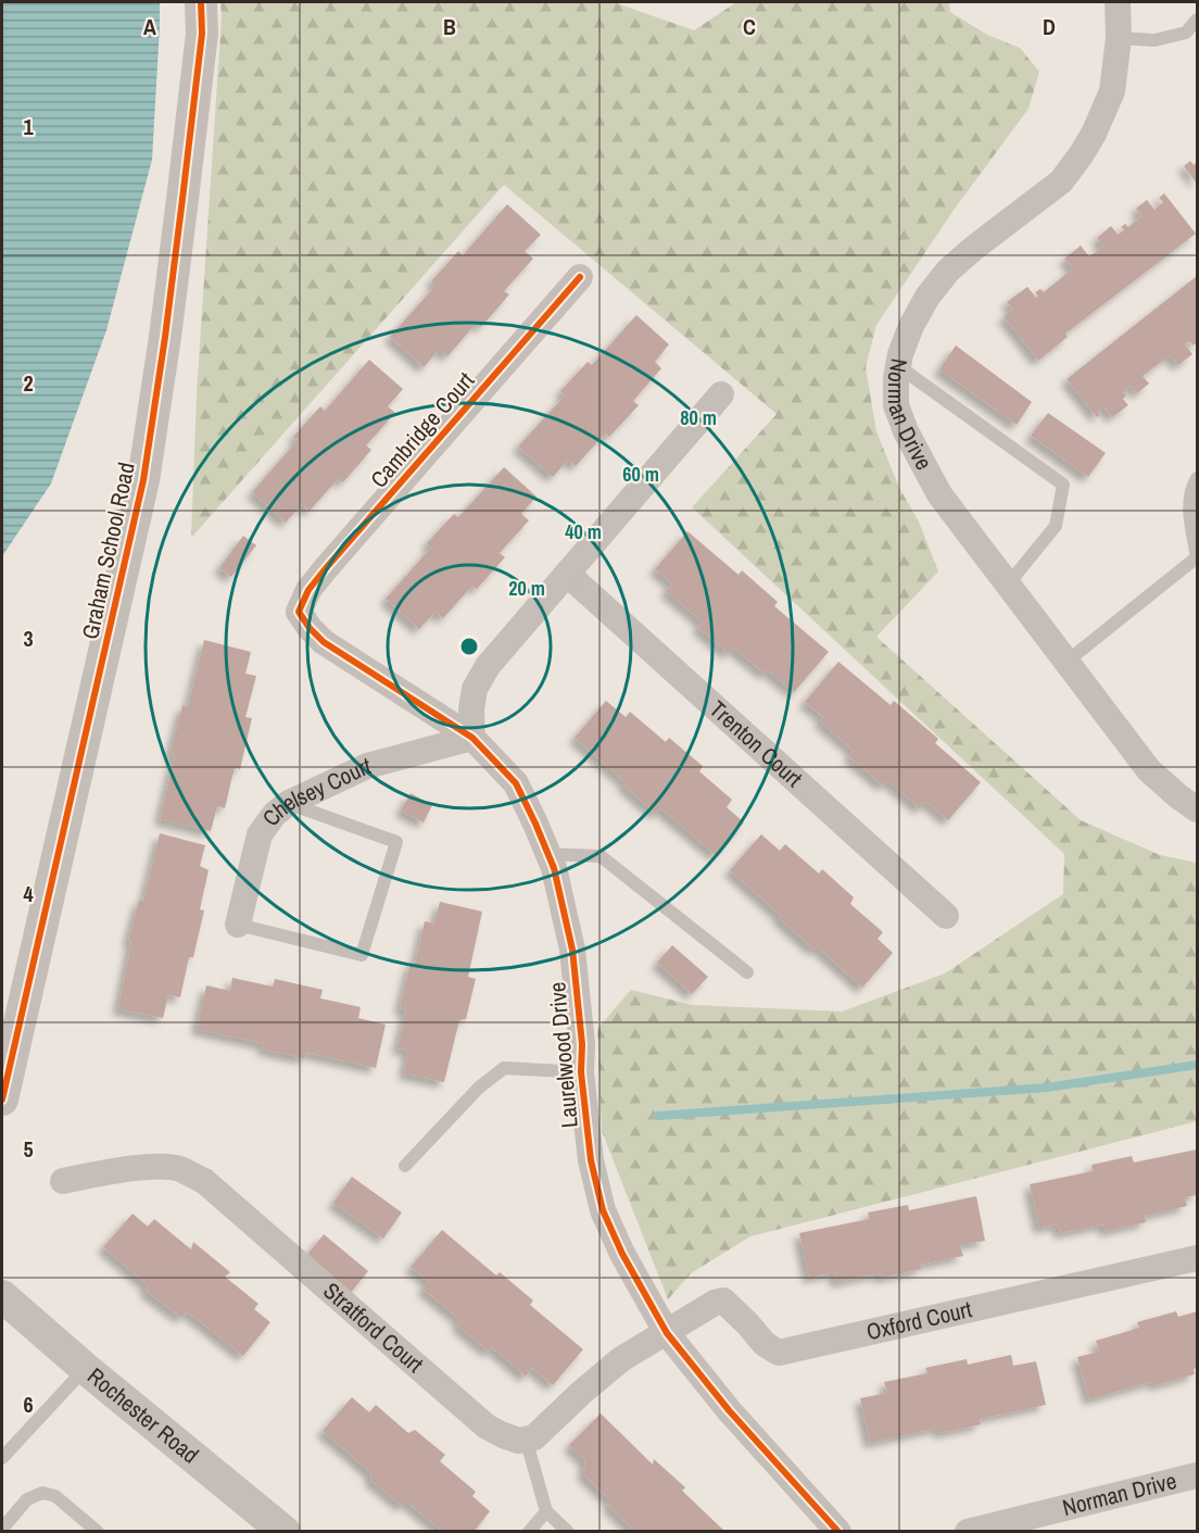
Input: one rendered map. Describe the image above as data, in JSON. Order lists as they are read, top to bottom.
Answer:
{
  "streets": {
    "street": [
      "Norman Drive",
      "Cambridge Court",
      "Graham School Road",
      "Trenton Court",
      "Chelsey Court",
      "Laurelwood Drive",
      "Oxford Court",
      "Stratford Court",
      "Rochester Road"
    ]
  },
  "crossings": [
    ["Cambridge Court", "Laurelwood Drive"],
    ["Chelsey Court", "Laurelwood Drive"],
    ["Laurelwood Drive", "Oxford Court"]
  ],
  "grid": {
    "columns": [
      "A",
      "B",
      "C",
      "D"
    ],
    "rows": [
      "1",
      "2",
      "3",
      "4",
      "5",
      "6"
    ]
  },
  "rings": [
    "80 m",
    "60 m",
    "40 m",
    "20 m"
  ]
}
